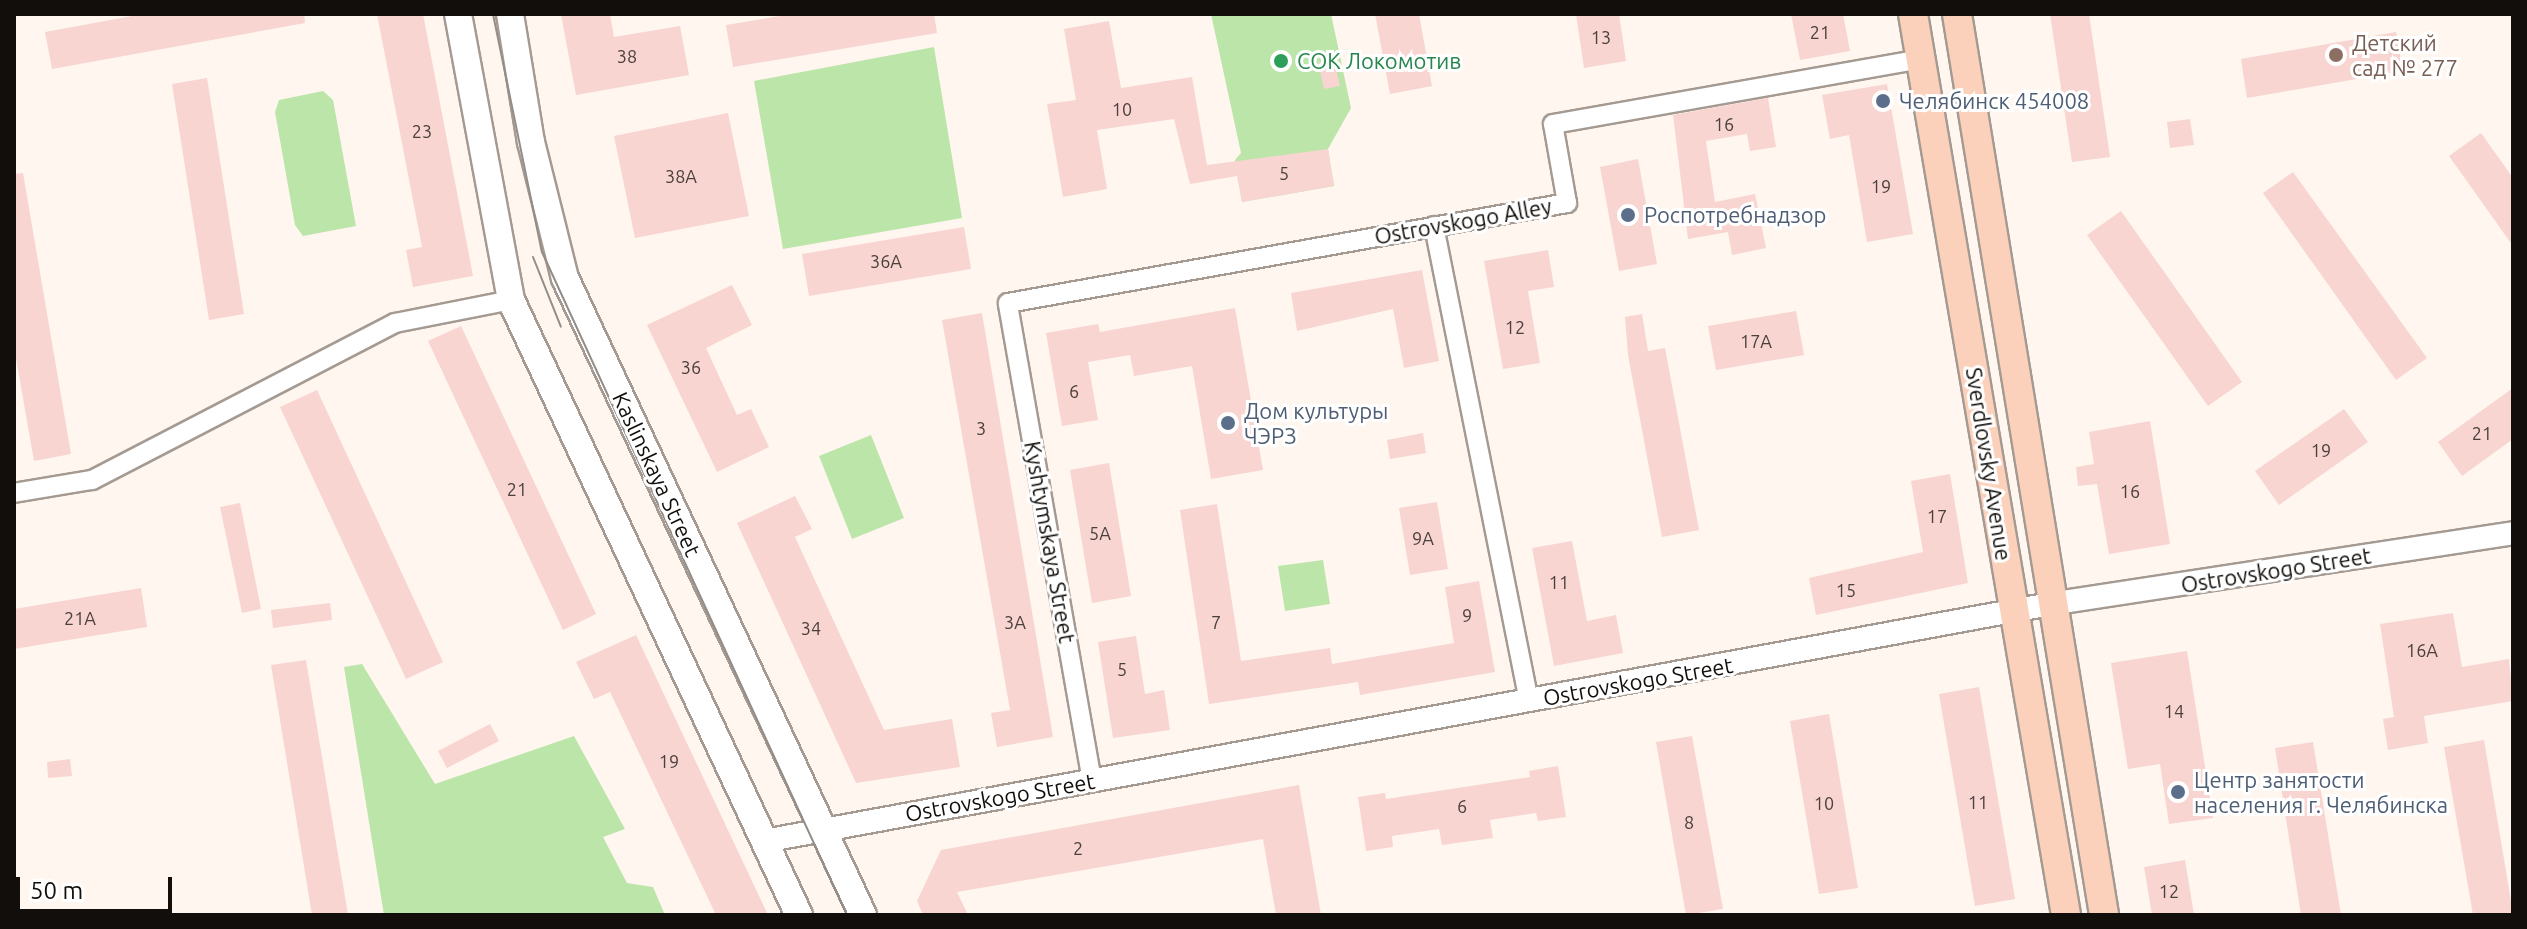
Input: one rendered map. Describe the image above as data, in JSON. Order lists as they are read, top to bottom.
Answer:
{
  "streets": {
    "main road": ["Sverdlovsky Avenue", "Kaslinskaya Street"],
    "street": ["Ostrovskogo Alley", "Kyshtymskaya Street", "Ostrovskogo Street"]
  },
  "crossings": [
    ["Ostrovskogo Alley", "Sverdlovsky Avenue"],
    ["Ostrovskogo Alley", "Kyshtymskaya Street"],
    ["Sverdlovsky Avenue", "Ostrovskogo Street"],
    ["Kaslinskaya Street", "Ostrovskogo Street"],
    ["Kyshtymskaya Street", "Ostrovskogo Street"]
  ],
  "places": [
    "Детский сад № 277",
    "СОК Локомотив",
    "Челябинск 454008",
    "Роспотребнадзор",
    "Дом культуры ЧЭРЗ",
    "Центр занятости населения г. Челябинска"
  ],
  "house_numbers": [
    "21",
    "13",
    "38",
    "10",
    "16",
    "23",
    "5",
    "38А",
    "19",
    "36А",
    "12",
    "17А",
    "36",
    "6",
    "3",
    "21",
    "19",
    "21",
    "16",
    "17",
    "5А",
    "9А",
    "11",
    "15",
    "9",
    "21А",
    "3А",
    "7",
    "34",
    "16А",
    "5",
    "14",
    "19",
    "11",
    "10",
    "6",
    "8",
    "2",
    "12"
  ],
  "scale_bar": "50 m"
}
